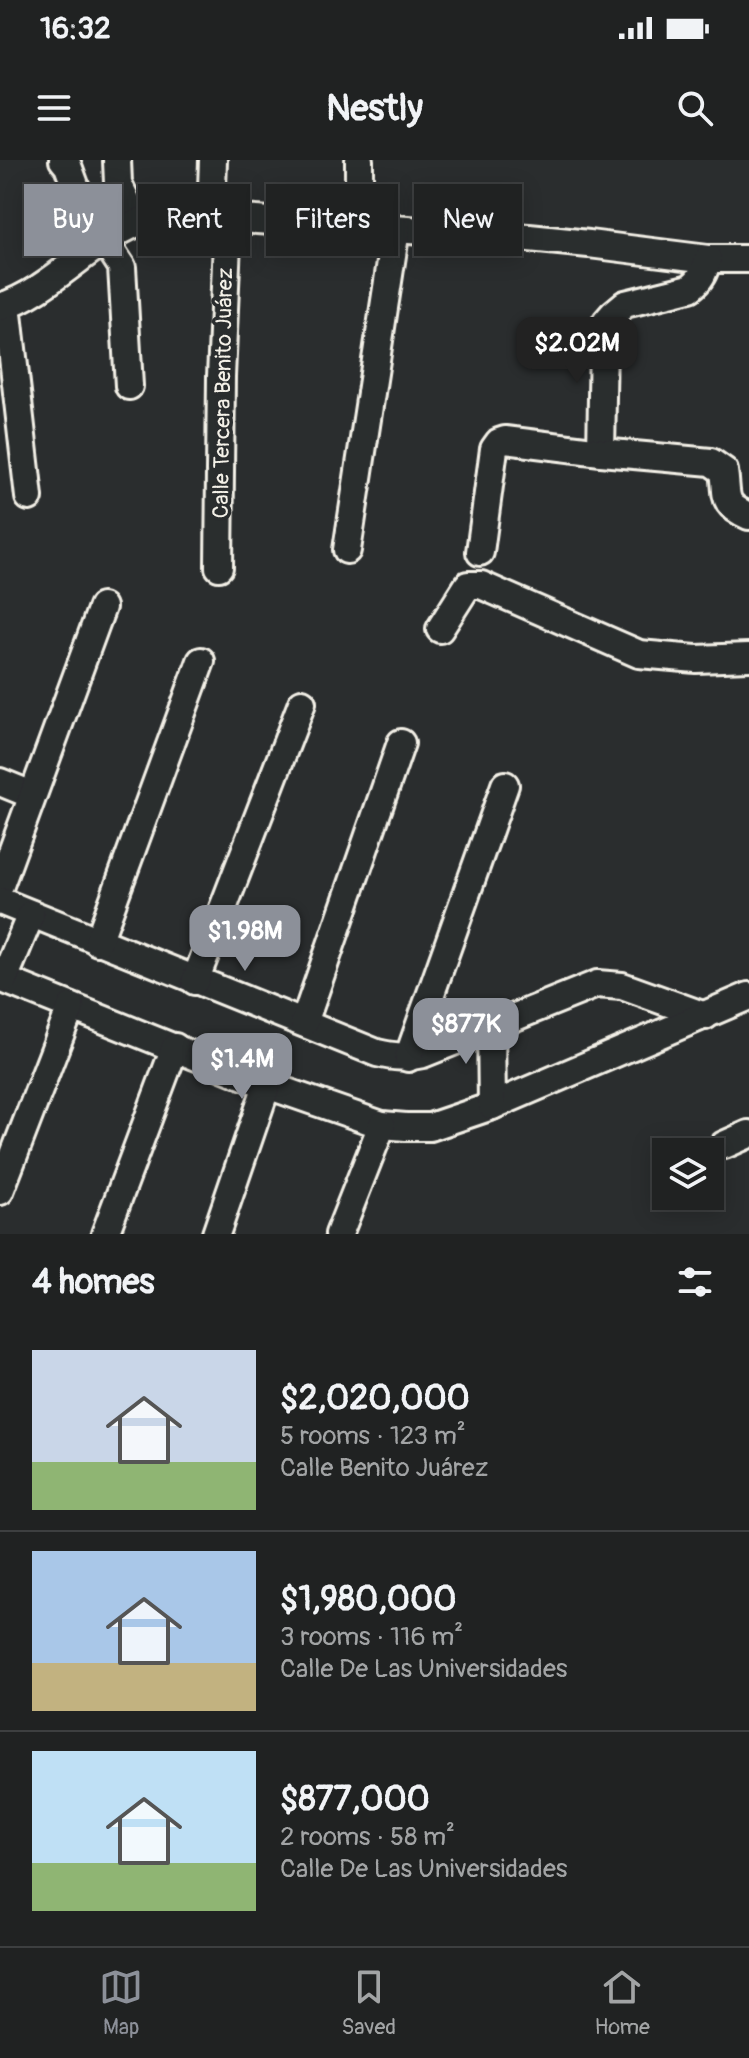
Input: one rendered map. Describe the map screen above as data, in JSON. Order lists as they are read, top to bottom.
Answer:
{
  "streets": {
    "street": ["Calle Tercera Benito Juárez"]
  },
  "page": {
    "status": "16:32",
    "header": "Nestly",
    "chip": [
      "Buy",
      "Rent",
      "Filters",
      "New"
    ],
    "price": [
      "$2.02M",
      "$1.98M",
      "$877K",
      "$1.4M"
    ],
    "heading": "4 homes",
    "list": [
      {
        "name": "$2,020,000",
        "note": "5 rooms · 123 m² · Calle Benito Juárez"
      },
      {
        "name": "$1,980,000",
        "note": "3 rooms · 116 m² · Calle De Las Universidades"
      },
      {
        "name": "$877,000",
        "note": "2 rooms · 58 m² · Calle De Las Universidades"
      }
    ],
    "tabs": ["Map", "Saved", "Home"]
  }
}
